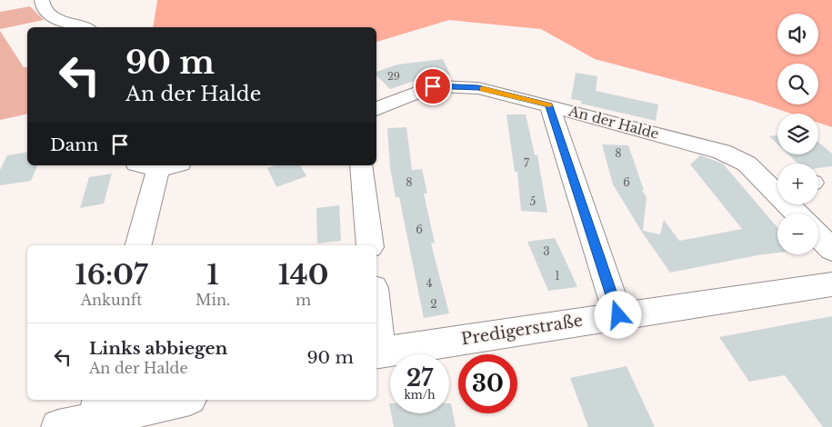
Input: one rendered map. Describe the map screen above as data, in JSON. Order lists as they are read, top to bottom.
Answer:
{
  "streets": {
    "street": ["An der Halde", "Predigerstraße"]
  },
  "house_numbers": [
    "29",
    "8",
    "7",
    "8",
    "6",
    "5",
    "6",
    "3",
    "1",
    "4",
    "2"
  ],
  "page": {
    "map_buttons": ["+", "−"],
    "turn": ["90 m", "An der Halde"],
    "then": "Dann",
    "eta": [
      "16:07",
      "Ankunft",
      "1",
      "Min.",
      "140",
      "m"
    ],
    "list": [
      {
        "name": "Links abbiegen",
        "note": "An der Halde",
        "value": "90 m"
      }
    ],
    "speed": "27 km/h",
    "limit": "30"
  }
}
